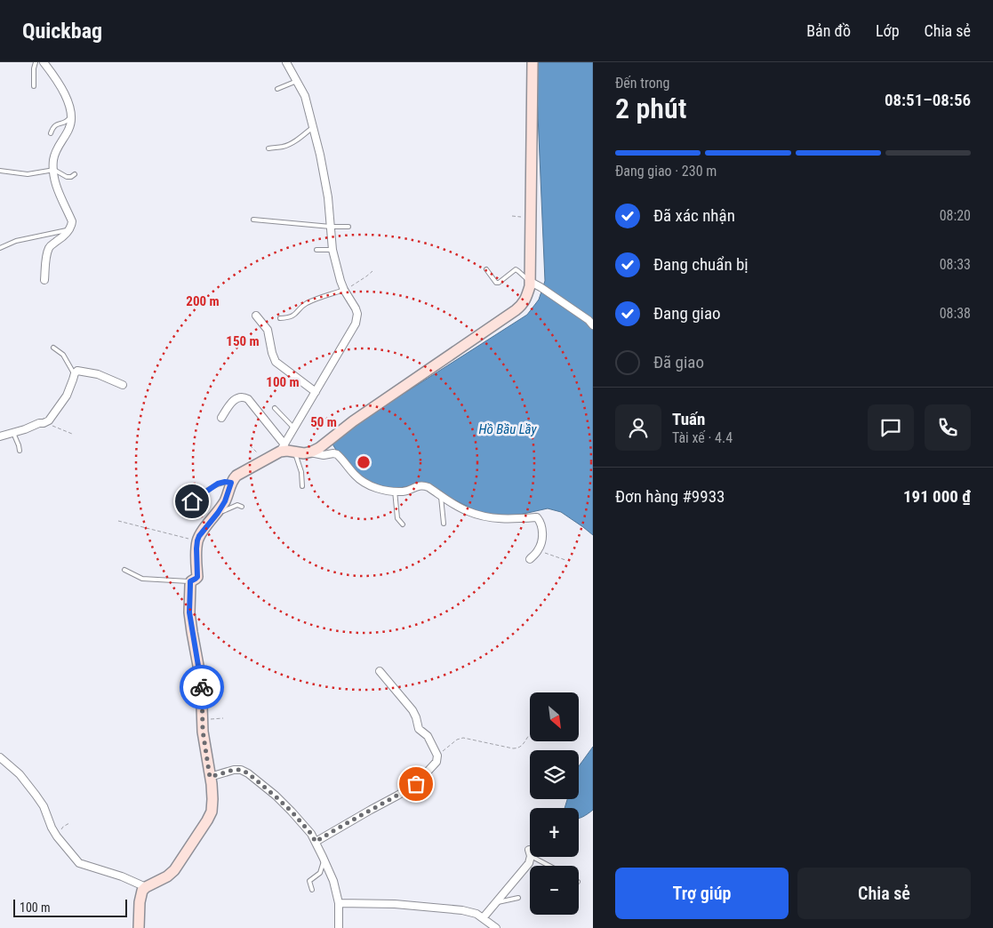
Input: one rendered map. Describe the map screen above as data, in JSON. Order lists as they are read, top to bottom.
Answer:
{
  "water": ["Hồ Bầu Lầy"],
  "scale_bar": "100 m",
  "north": "bottom right",
  "page": {
    "header": "Quickbag",
    "nav": ["Bản đồ", "Lớp", "Chia sẻ"],
    "heading": ["2 phút", "Đến trong", "08:51–08:56"],
    "panel": [
      "Tuấn",
      "Tài xế · 4.4",
      "Đơn hàng #9933",
      "191 000 ₫"
    ],
    "bar": "Đang giao · 230 m",
    "list": [
      ["Đã xác nhận", "08:20"],
      ["Đang chuẩn bị", "08:33"],
      ["Đang giao", "08:38"],
      "Đã giao"
    ],
    "map_buttons": ["+", "−"],
    "buttons": ["Trợ giúp", "Chia sẻ"],
    "scale": "100 m"
  },
  "rings": [
    "200 m",
    "150 m",
    "100 m",
    "50 m"
  ]
}
